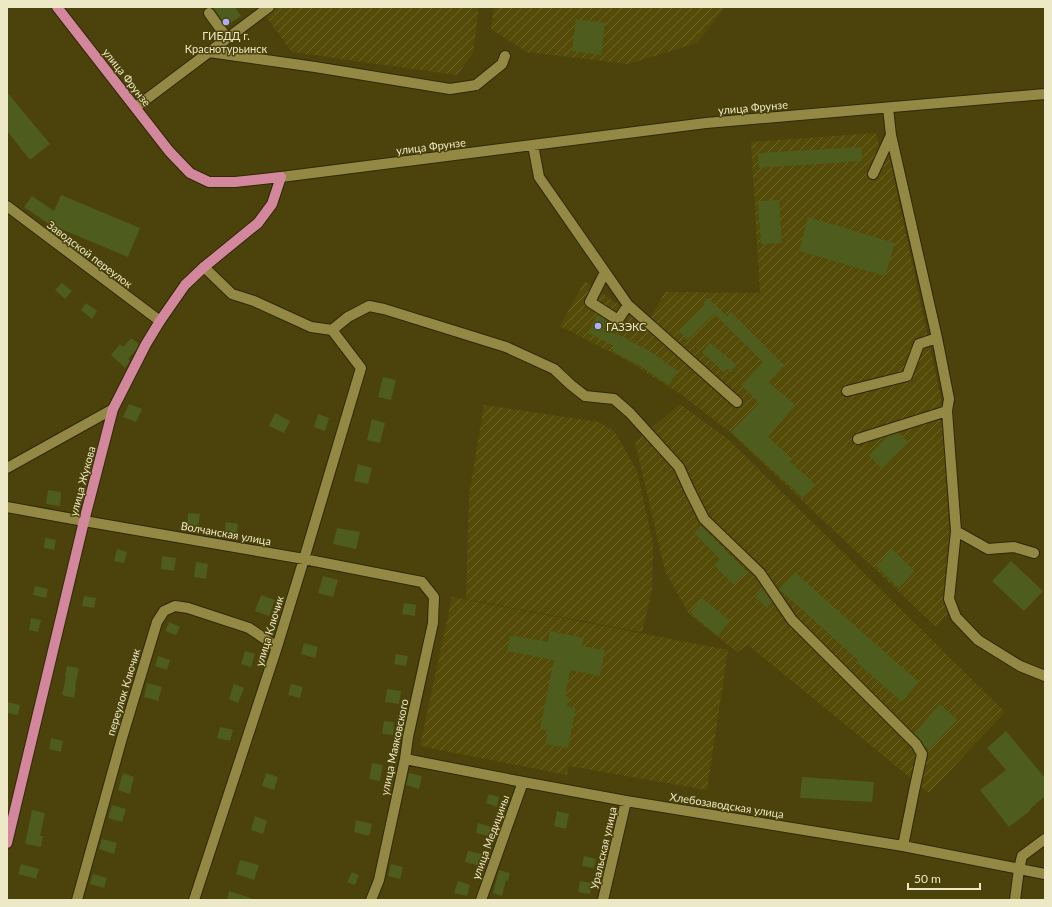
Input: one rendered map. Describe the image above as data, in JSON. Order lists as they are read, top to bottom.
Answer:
{
  "streets": {
    "main road": ["улица Фрунзе", "улица Жукова"],
    "street": [
      "Заводской переулок",
      "Волчанская улица",
      "улица Ключик",
      "переулок Ключик",
      "улица Маяковского",
      "Хлебозаводская улица",
      "улица Медицины",
      "Уральская улица"
    ]
  },
  "crossings": [
    ["улица Фрунзе", "улица Жукова"],
    ["Заводской переулок", "улица Жукова"],
    ["улица Жукова", "Волчанская улица"],
    ["Волчанская улица", "улица Ключик"],
    ["Волчанская улица", "улица Маяковского"],
    ["улица Ключик", "переулок Ключик"],
    ["улица Маяковского", "Хлебозаводская улица"],
    ["Хлебозаводская улица", "улица Медицины"],
    ["Хлебозаводская улица", "Уральская улица"]
  ],
  "places": ["ГИБДД г. Краснотурьинск", "ГАЗЭКС"],
  "scale_bar": "50 m"
}
